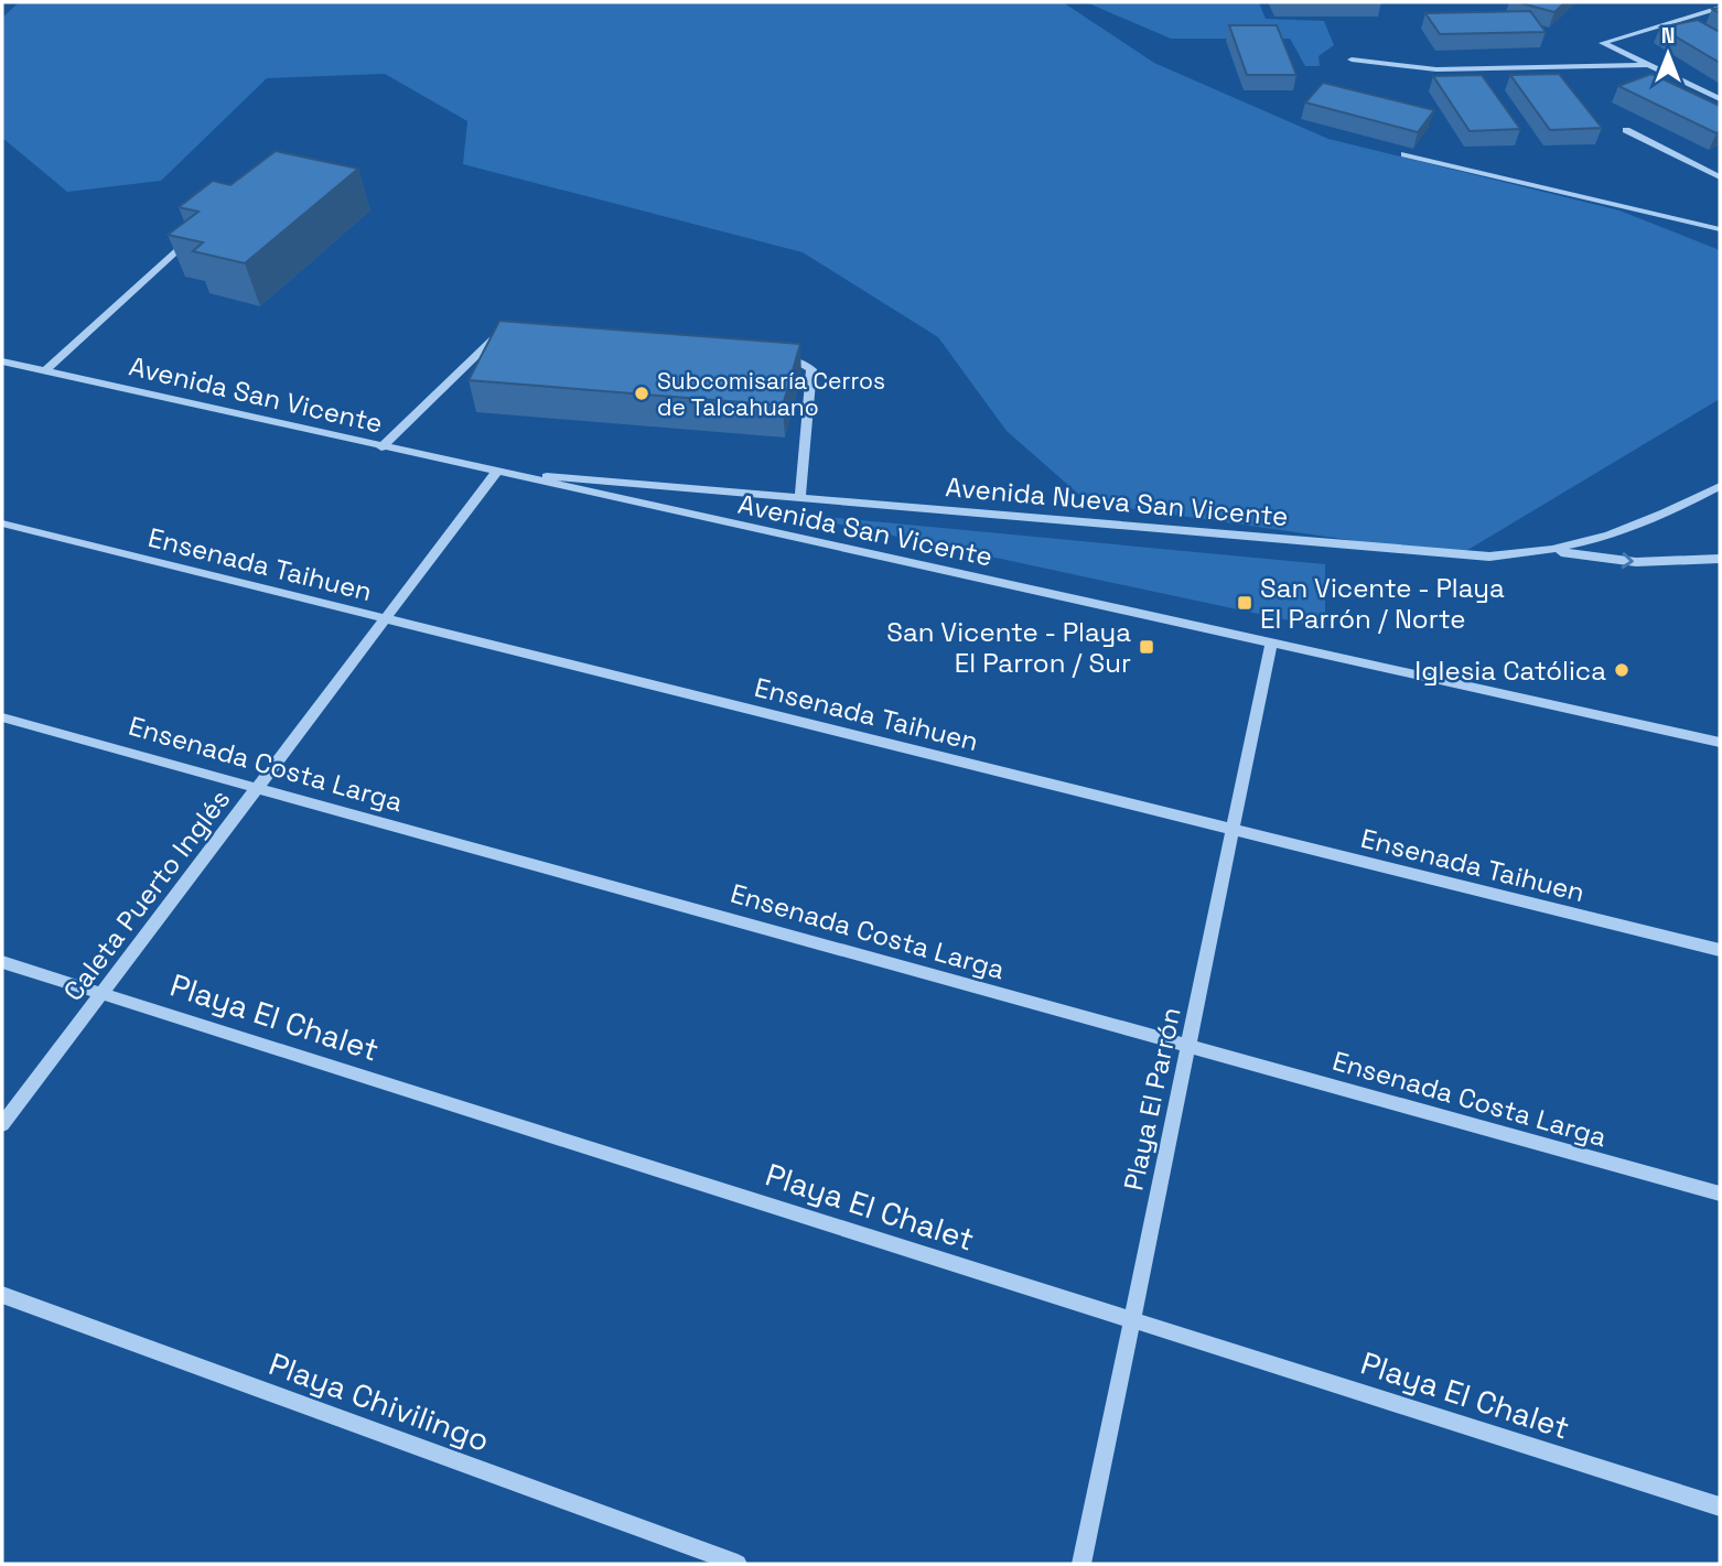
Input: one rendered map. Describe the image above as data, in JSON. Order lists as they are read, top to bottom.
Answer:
{
  "streets": {
    "street": [
      "Avenida San Vicente",
      "Avenida Nueva San Vicente",
      "Ensenada Taihuen",
      "Ensenada Costa Larga",
      "Caleta Puerto Inglés",
      "Playa El Chalet",
      "Playa El Parrón",
      "Playa Chivilingo"
    ]
  },
  "crossings": [
    ["Avenida San Vicente", "Avenida Nueva San Vicente"],
    ["Avenida San Vicente", "Caleta Puerto Inglés"],
    ["Avenida San Vicente", "Playa El Parrón"],
    ["Avenida Nueva San Vicente", "Caleta Puerto Inglés"],
    ["Ensenada Taihuen", "Caleta Puerto Inglés"],
    ["Ensenada Taihuen", "Playa El Parrón"],
    ["Ensenada Costa Larga", "Caleta Puerto Inglés"],
    ["Ensenada Costa Larga", "Playa El Parrón"],
    ["Caleta Puerto Inglés", "Playa El Chalet"],
    ["Playa El Chalet", "Playa El Parrón"]
  ],
  "places": {
    "other": ["Subcomisaría Cerros de Talcahuano", "Iglesia Católica"],
    "transit": ["San Vicente - Playa El Parrón / Norte", "San Vicente - Playa El Parron / Sur"]
  },
  "north": "top"
}
